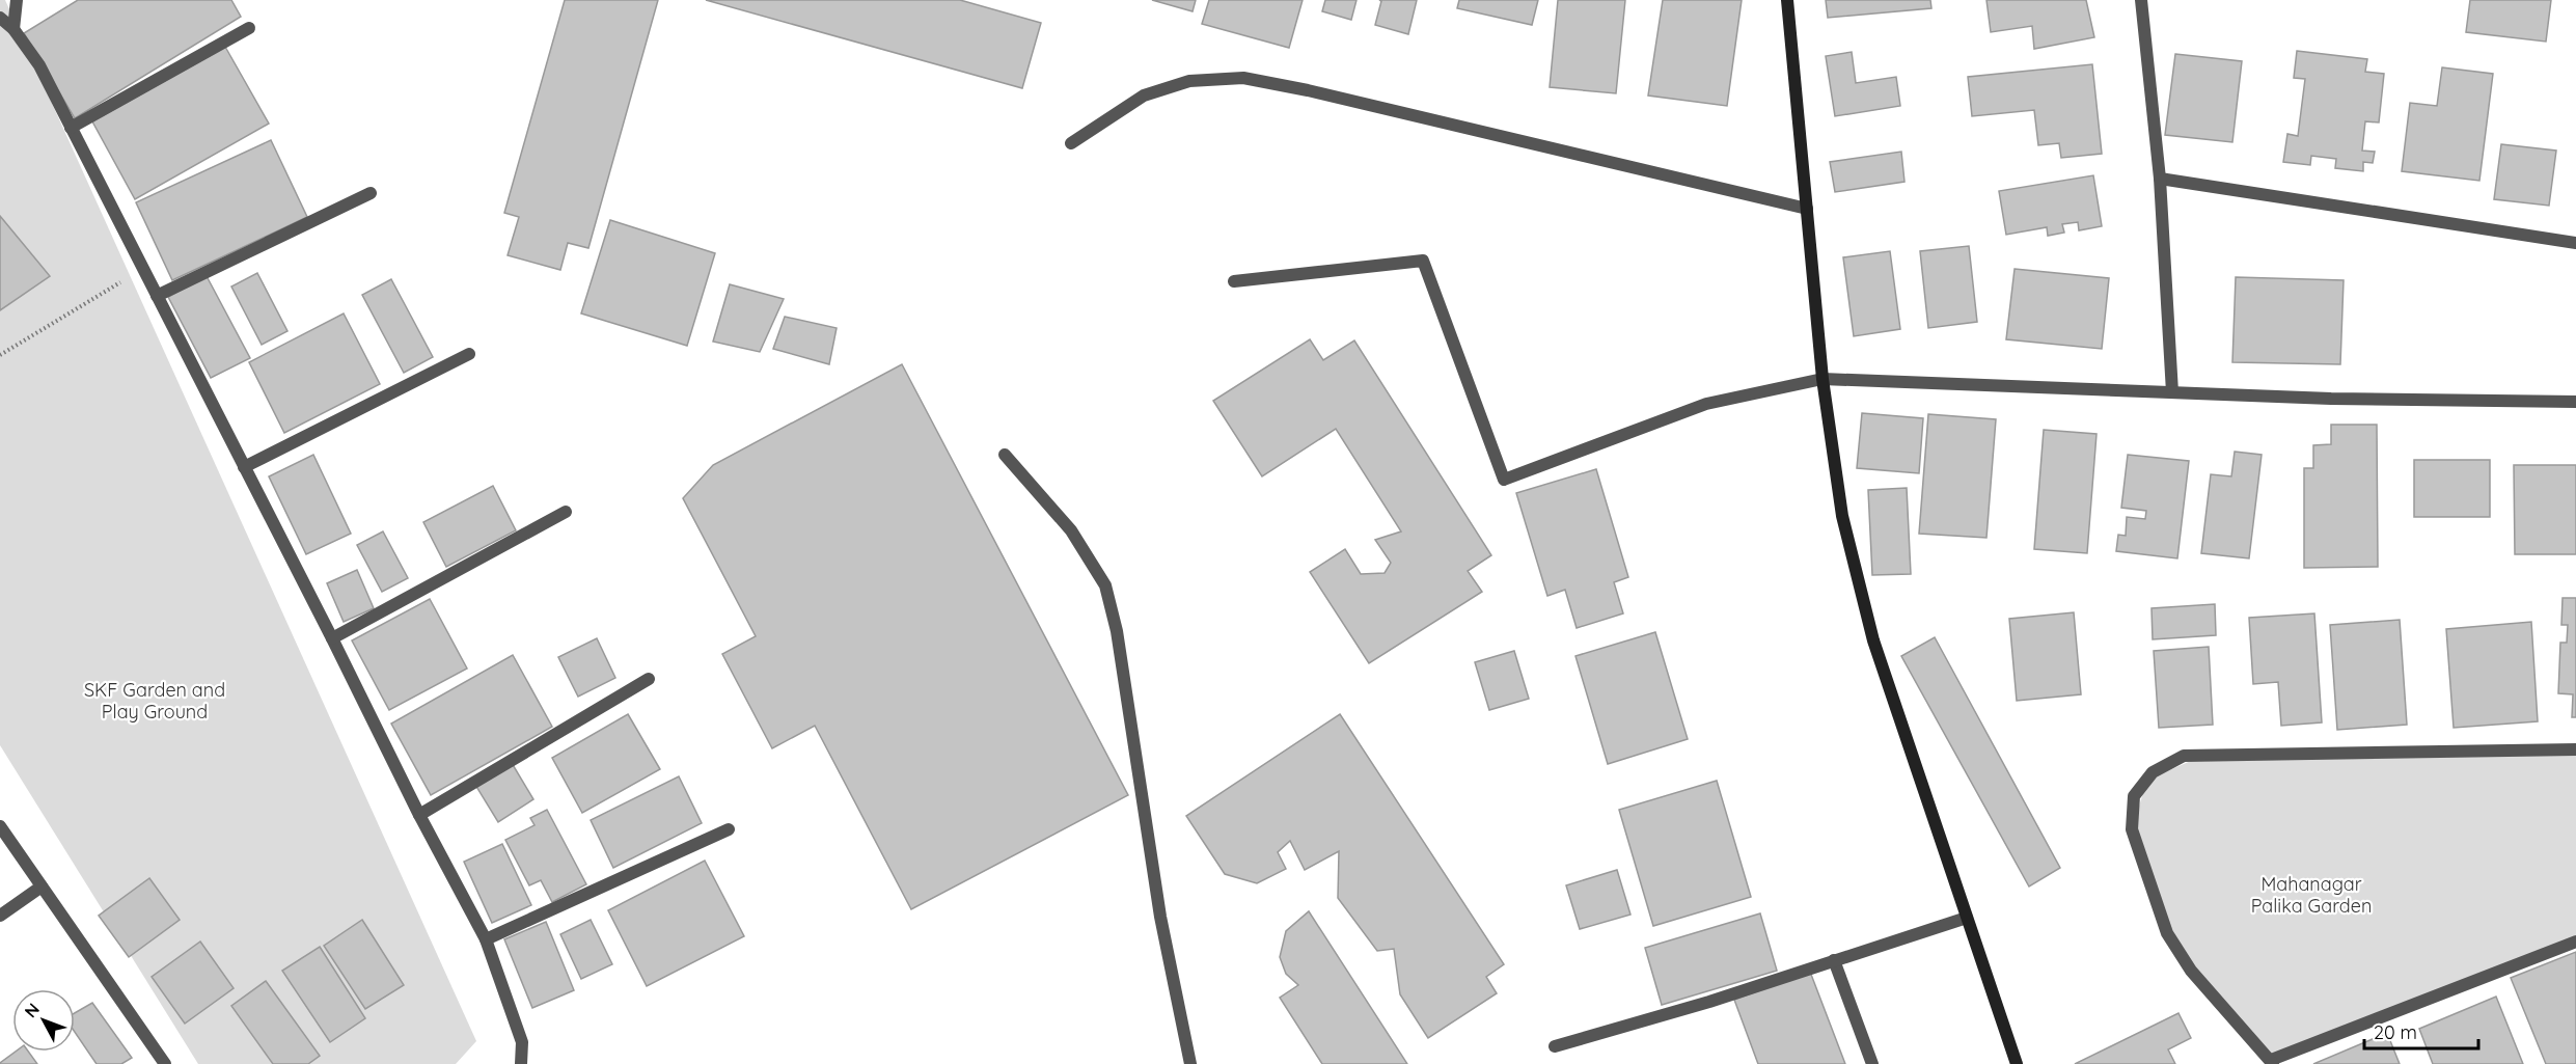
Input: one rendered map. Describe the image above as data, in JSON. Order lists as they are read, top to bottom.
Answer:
{
  "parks": ["SKF Garden and Play Ground", "Mahanagar Palika Garden"],
  "scale_bar": "20 m",
  "north": "top left"
}
